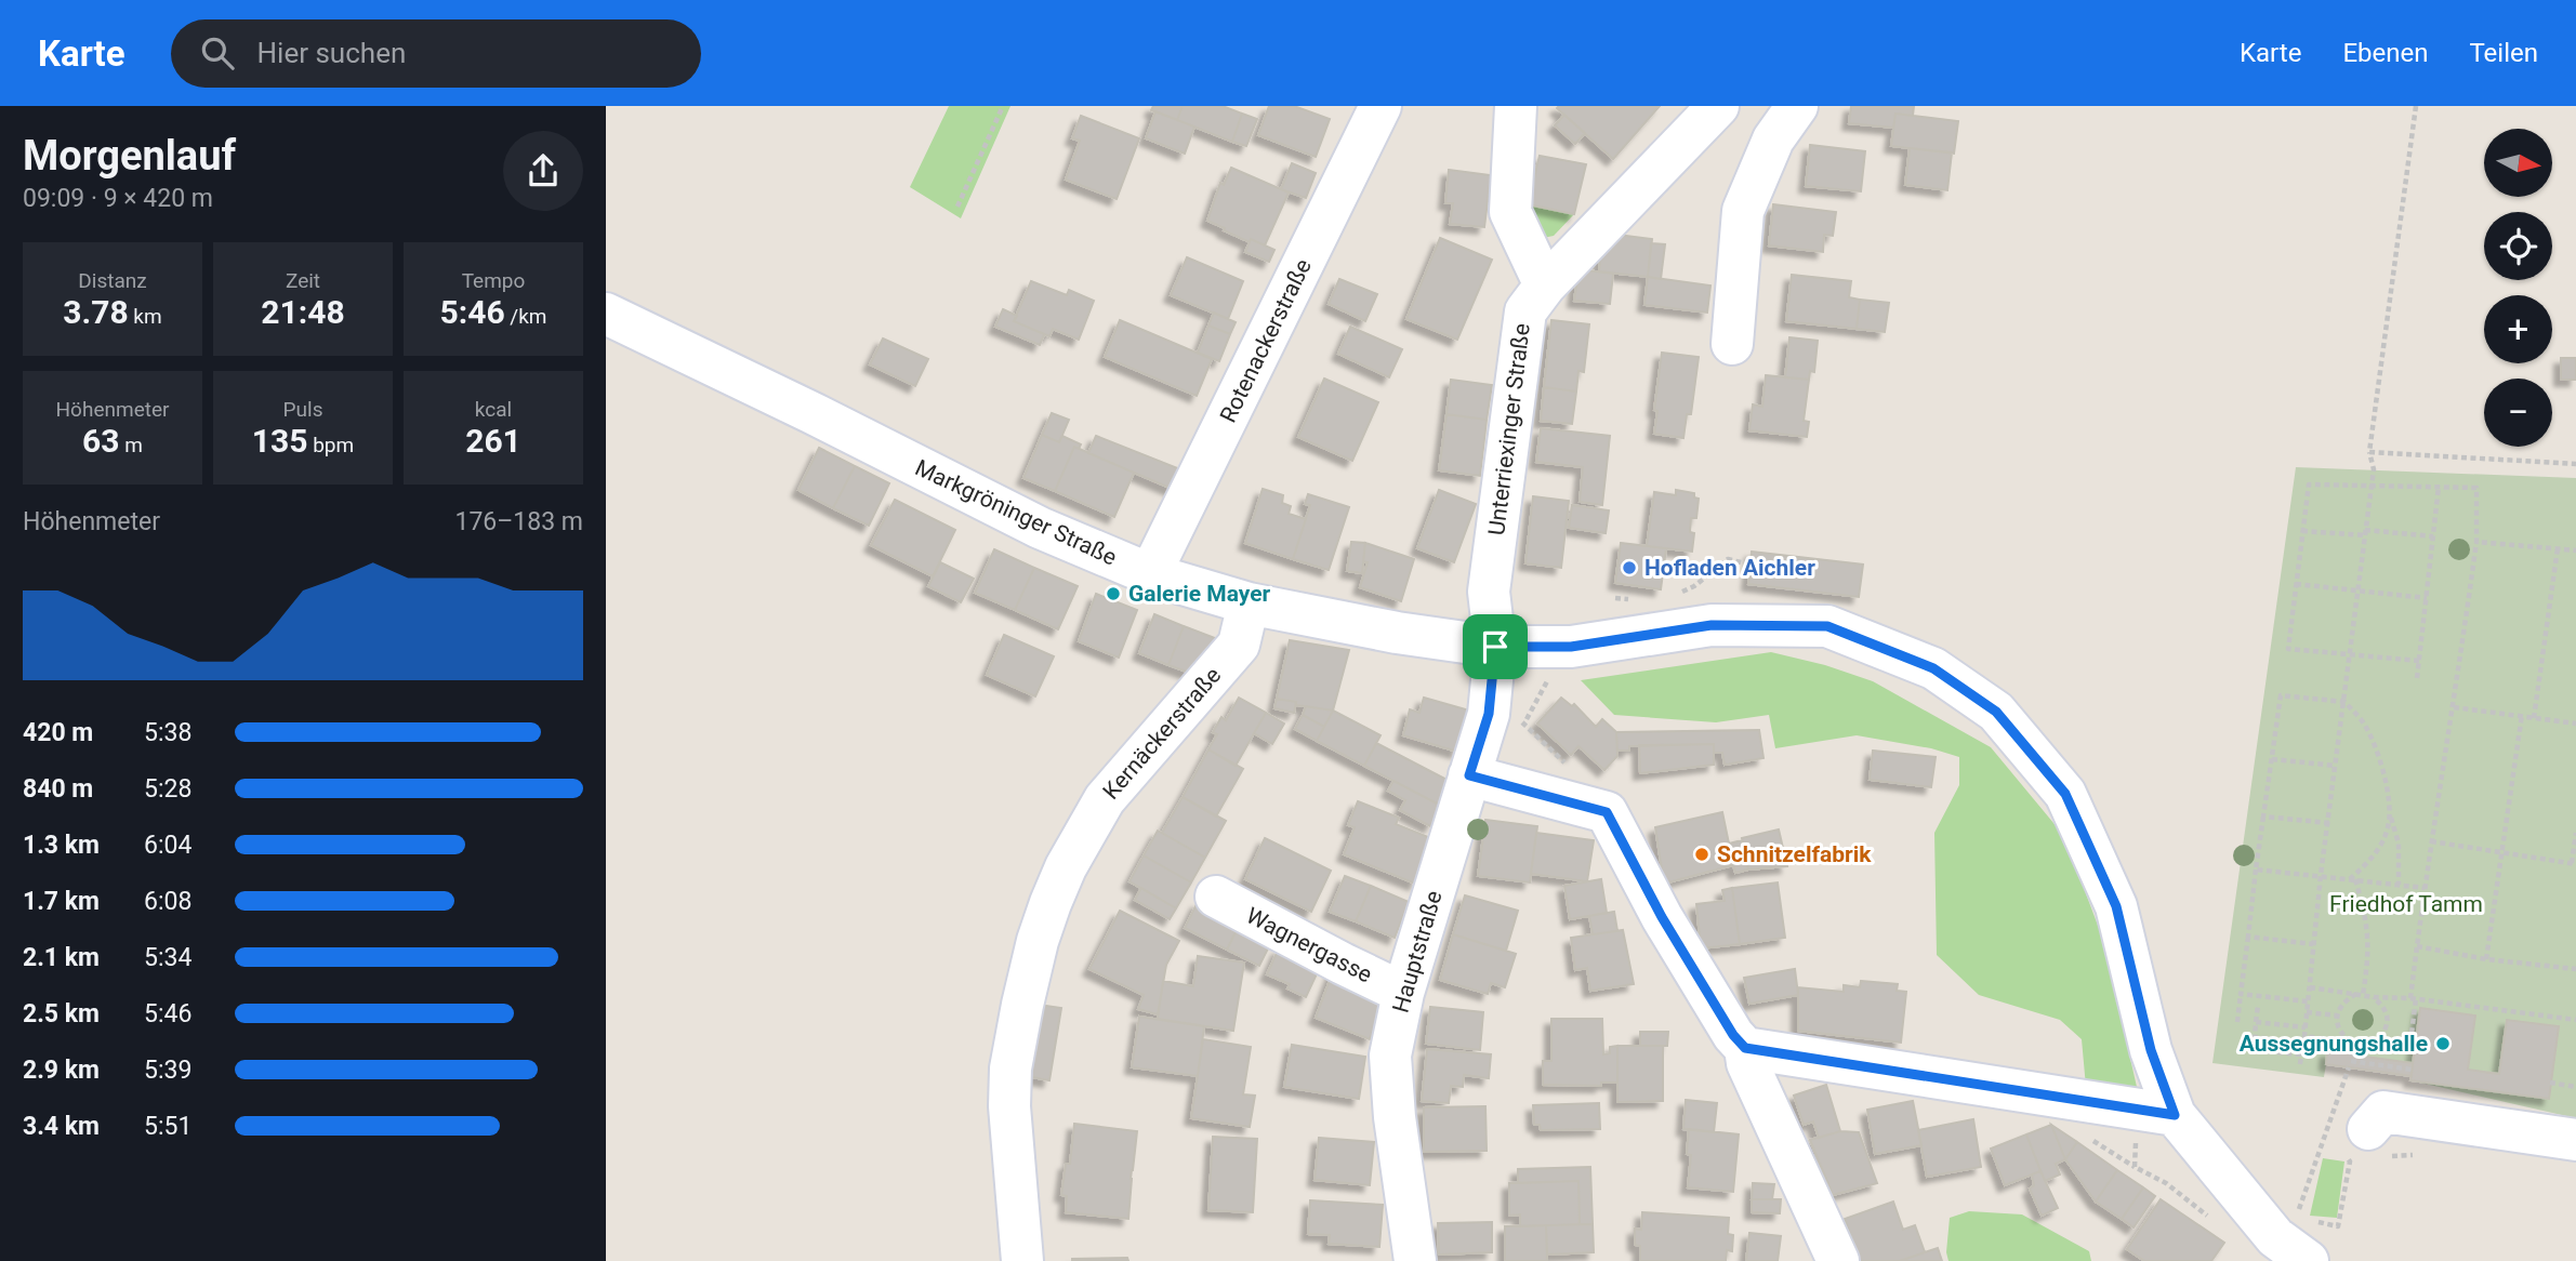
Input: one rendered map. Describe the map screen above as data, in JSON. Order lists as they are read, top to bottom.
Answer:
{
  "streets": {
    "street": [
      "Rotenackerstraße",
      "Unterriexinger Straße",
      "Markgröninger Straße",
      "Kernäckerstraße",
      "Wagnergasse",
      "Hauptstraße"
    ]
  },
  "crossings": [
    ["Rotenackerstraße", "Markgröninger Straße"],
    ["Unterriexinger Straße", "Markgröninger Straße"],
    ["Unterriexinger Straße", "Hauptstraße"],
    ["Markgröninger Straße", "Kernäckerstraße"],
    ["Markgröninger Straße", "Hauptstraße"],
    ["Wagnergasse", "Hauptstraße"]
  ],
  "parks": ["Friedhof Tamm"],
  "places": [
    "Hofladen Aichler",
    "Galerie Mayer",
    "Schnitzelfabrik",
    "Aussegnungshalle"
  ],
  "north": "right",
  "page": {
    "header": "Karte",
    "search": "Hier suchen",
    "nav": ["Karte", "Ebenen", "Teilen"],
    "heading": ["Morgenlauf", "09:09 · 9 × 420 m"],
    "map_buttons": ["+", "−"],
    "stats": [
      ["Distanz", "3.78 km"],
      ["Zeit", "21:48"],
      ["Tempo", "5:46 /km"],
      ["Höhenmeter", "63 m"],
      ["Puls", "135 bpm"],
      ["kcal", "261"]
    ],
    "chart": ["Höhenmeter", "176–183 m"],
    "list": [
      {
        "name": "420 m",
        "note": "5:38"
      },
      {
        "name": "840 m",
        "note": "5:28"
      },
      {
        "name": "1.3 km",
        "note": "6:04"
      },
      {
        "name": "1.7 km",
        "note": "6:08"
      },
      {
        "name": "2.1 km",
        "note": "5:34"
      },
      {
        "name": "2.5 km",
        "note": "5:46"
      },
      {
        "name": "2.9 km",
        "note": "5:39"
      },
      {
        "name": "3.4 km",
        "note": "5:51"
      }
    ]
  }
}
